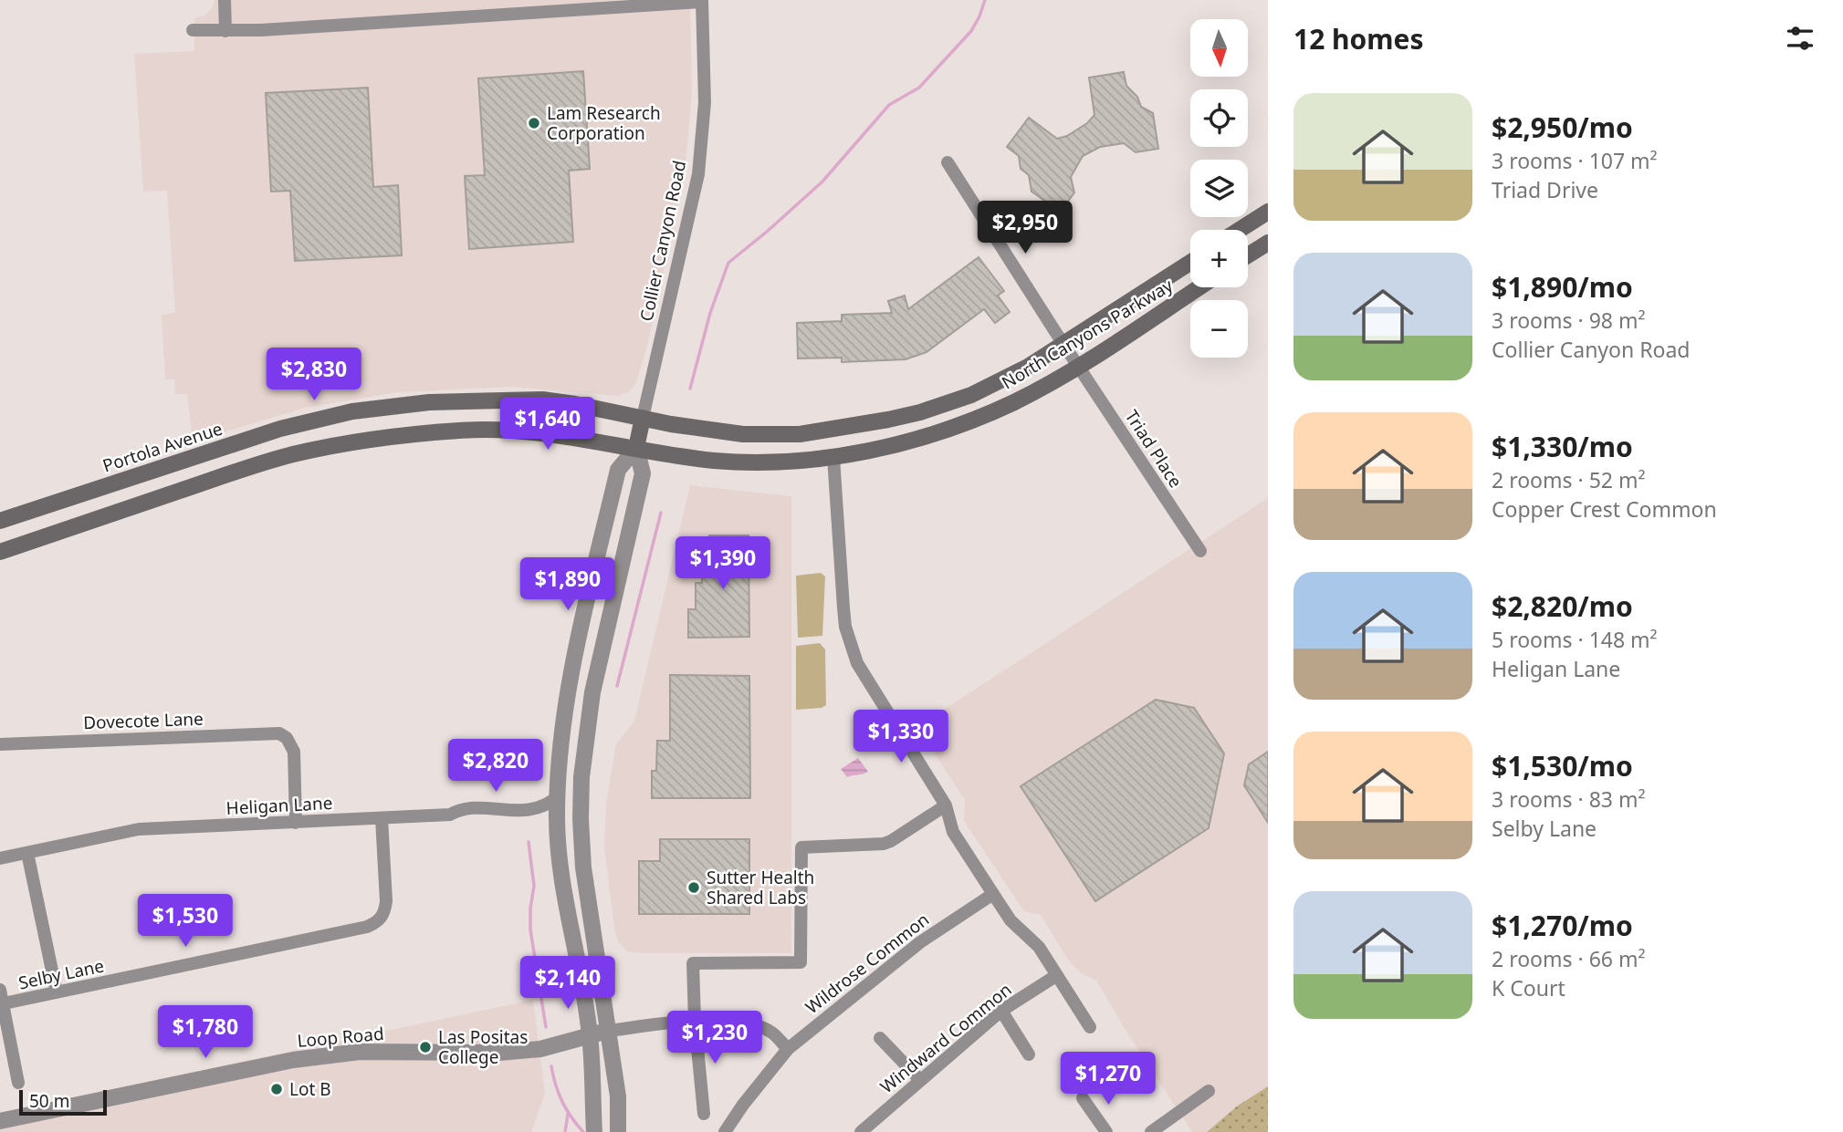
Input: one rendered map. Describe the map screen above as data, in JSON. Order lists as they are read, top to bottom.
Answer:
{
  "streets": {
    "main road": ["Collier Canyon Road", "North Canyons Parkway", "Portola Avenue"],
    "street": [
      "Triad Place",
      "Dovecote Lane",
      "Heligan Lane",
      "Wildrose Common",
      "Selby Lane",
      "Loop Road",
      "Windward Common"
    ]
  },
  "crossings": [
    ["Collier Canyon Road", "North Canyons Parkway"],
    ["Collier Canyon Road", "Portola Avenue"],
    ["Collier Canyon Road", "Heligan Lane"],
    ["Collier Canyon Road", "Loop Road"],
    ["North Canyons Parkway", "Portola Avenue"],
    ["North Canyons Parkway", "Triad Place"],
    ["Dovecote Lane", "Heligan Lane"],
    ["Heligan Lane", "Selby Lane"]
  ],
  "places": [
    "Lam Research Corporation",
    "Sutter Health Shared Labs",
    "Las Positas College",
    "Lot B"
  ],
  "scale_bar": "50 m",
  "north": "bottom",
  "page": {
    "heading": "12 homes",
    "map_buttons": ["+", "−"],
    "list": [
      {
        "name": "$2,950/mo",
        "note": "3 rooms · 107 m² · Triad Drive"
      },
      {
        "name": "$1,890/mo",
        "note": "3 rooms · 98 m² · Collier Canyon Road"
      },
      {
        "name": "$1,330/mo",
        "note": "2 rooms · 52 m² · Copper Crest Common"
      },
      {
        "name": "$2,820/mo",
        "note": "5 rooms · 148 m² · Heligan Lane"
      },
      {
        "name": "$1,530/mo",
        "note": "3 rooms · 83 m² · Selby Lane"
      },
      {
        "name": "$1,270/mo",
        "note": "2 rooms · 66 m² · K Court"
      }
    ],
    "price": [
      "$2,950",
      "$2,830",
      "$1,640",
      "$1,390",
      "$1,890",
      "$1,330",
      "$2,820",
      "$1,530",
      "$2,140",
      "$1,780",
      "$1,230",
      "$1,270"
    ],
    "scale": "50 m"
  }
}
